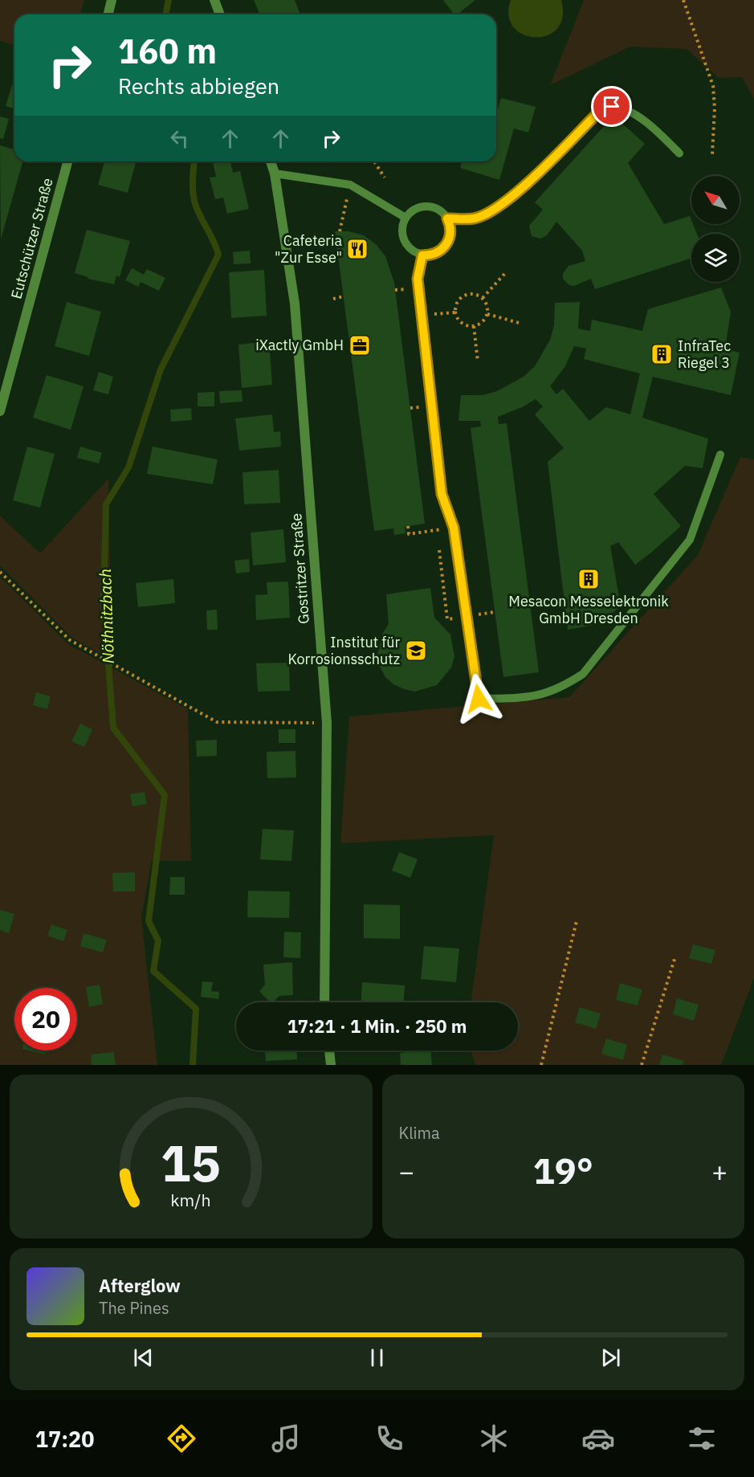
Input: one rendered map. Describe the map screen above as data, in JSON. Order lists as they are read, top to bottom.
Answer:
{
  "streets": {
    "street": ["Eutschützer Straße", "Gostritzer Straße"]
  },
  "water": ["Nöthnitzbach"],
  "places": {
    "restaurant": ["Cafeteria \"Zur Esse\""],
    "office": ["iXactly GmbH"],
    "building": ["InfraTec Riegel 3", "Mesacon Messelektronik GmbH Dresden"],
    "school or university": ["Institut für Korrosionsschutz"]
  },
  "north": "top left",
  "page": {
    "turn": ["160 m", "Rechts abbiegen"],
    "limit": "20",
    "trip": "17:21 · 1 Min. · 250 m",
    "tile": "Klima",
    "heat": ["−", "19°", "+"],
    "song": ["Afterglow", "The Pines"],
    "tabs": "17:20",
    "gauge": ["15", "km/h"]
  }
}
